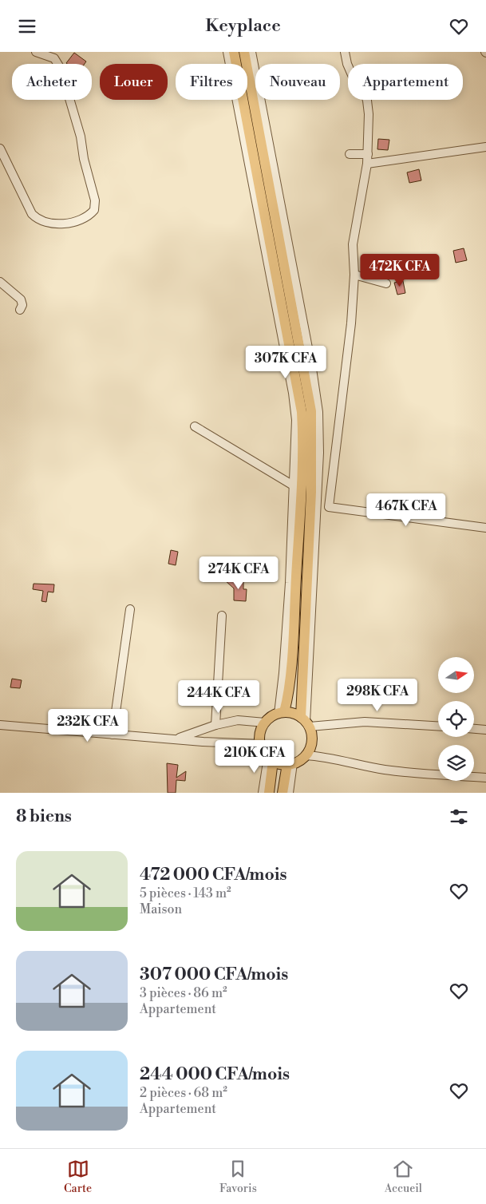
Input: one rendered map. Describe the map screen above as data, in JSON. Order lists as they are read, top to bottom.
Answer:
{
  "north": "right",
  "page": {
    "header": "Keyplace",
    "chip": [
      "Acheter",
      "Louer",
      "Filtres",
      "Nouveau",
      "Appartement"
    ],
    "price": [
      "472K CFA",
      "307K CFA",
      "467K CFA",
      "274K CFA",
      "298K CFA",
      "244K CFA",
      "232K CFA",
      "210K CFA"
    ],
    "heading": "8 biens",
    "list": [
      {
        "name": "472 000 CFA/mois",
        "note": "5 pièces · 143 m² · Maison"
      },
      {
        "name": "307 000 CFA/mois",
        "note": "3 pièces · 86 m² · Appartement"
      },
      {
        "name": "244 000 CFA/mois",
        "note": "2 pièces · 68 m² · Appartement"
      }
    ],
    "tabs": ["Carte", "Favoris", "Accueil"]
  }
}
